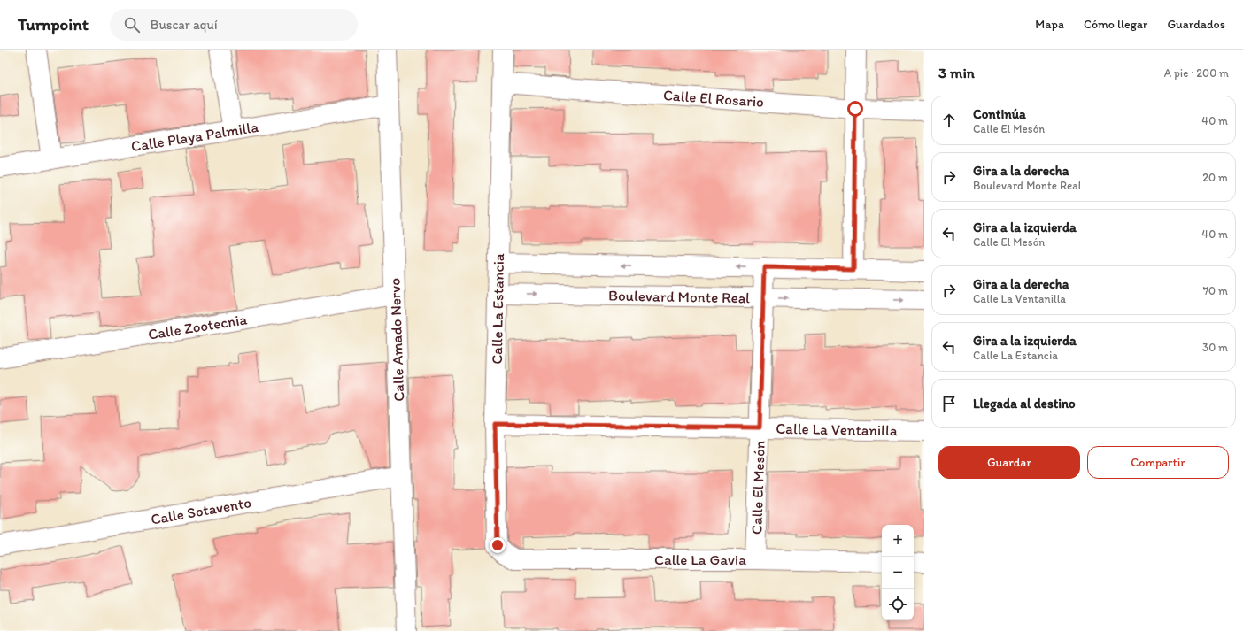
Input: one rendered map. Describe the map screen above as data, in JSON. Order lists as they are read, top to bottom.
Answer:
{
  "streets": {
    "street": [
      "Calle El Rosario",
      "Calle Playa Palmilla",
      "Boulevard Monte Real",
      "Calle La Estancia",
      "Calle Zootecnia",
      "Calle Amado Nervo",
      "Calle La Ventanilla",
      "Calle El Mesón",
      "Calle Sotavento",
      "Calle La Gavia"
    ]
  },
  "crossings": [
    ["Calle El Rosario", "Calle La Estancia"],
    ["Calle Playa Palmilla", "Calle Amado Nervo"],
    ["Boulevard Monte Real", "Calle La Estancia"],
    ["Boulevard Monte Real", "Calle El Mesón"],
    ["Calle La Estancia", "Calle La Ventanilla"],
    ["Calle La Estancia", "Calle La Gavia"],
    ["Calle Zootecnia", "Calle Amado Nervo"],
    ["Calle Amado Nervo", "Calle Sotavento"],
    ["Calle La Ventanilla", "Calle El Mesón"],
    ["Calle El Mesón", "Calle La Gavia"]
  ],
  "page": {
    "header": "Turnpoint",
    "search": "Buscar aquí",
    "nav": ["Mapa", "Cómo llegar", "Guardados"],
    "heading": ["3 min", "A pie · 200 m"],
    "list": [
      ["Continúa", "Calle El Mesón", "40 m"],
      ["Gira a la derecha", "Boulevard Monte Real", "20 m"],
      ["Gira a la izquierda", "Calle El Mesón", "40 m"],
      ["Gira a la derecha", "Calle La Ventanilla", "70 m"],
      ["Gira a la izquierda", "Calle La Estancia", "30 m"],
      "Llegada al destino"
    ],
    "buttons": ["Guardar", "Compartir"],
    "map_buttons": ["+", "−"]
  }
}
